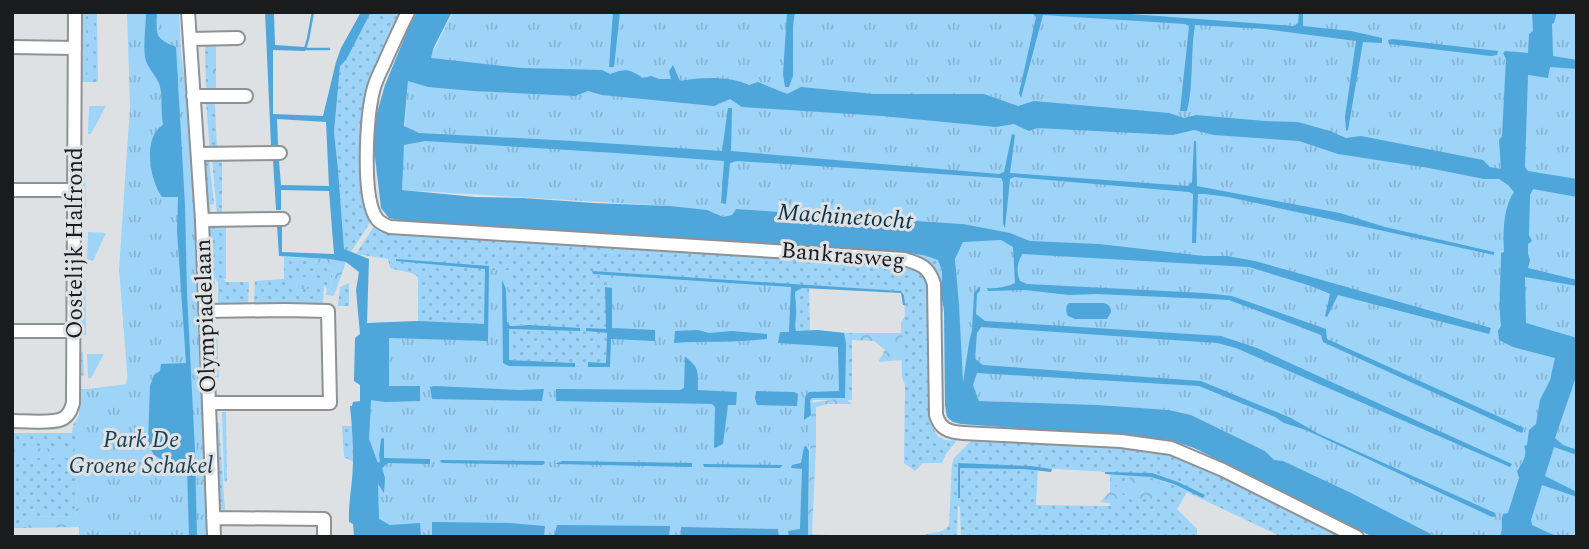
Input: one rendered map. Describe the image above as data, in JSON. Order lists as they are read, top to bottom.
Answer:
{
  "streets": {
    "street": ["Oostelijk Halfrond", "Bankrasweg", "Olympiadelaan"]
  },
  "water": ["Machinetocht"],
  "parks": ["Park De Groene Schakel"]
}
